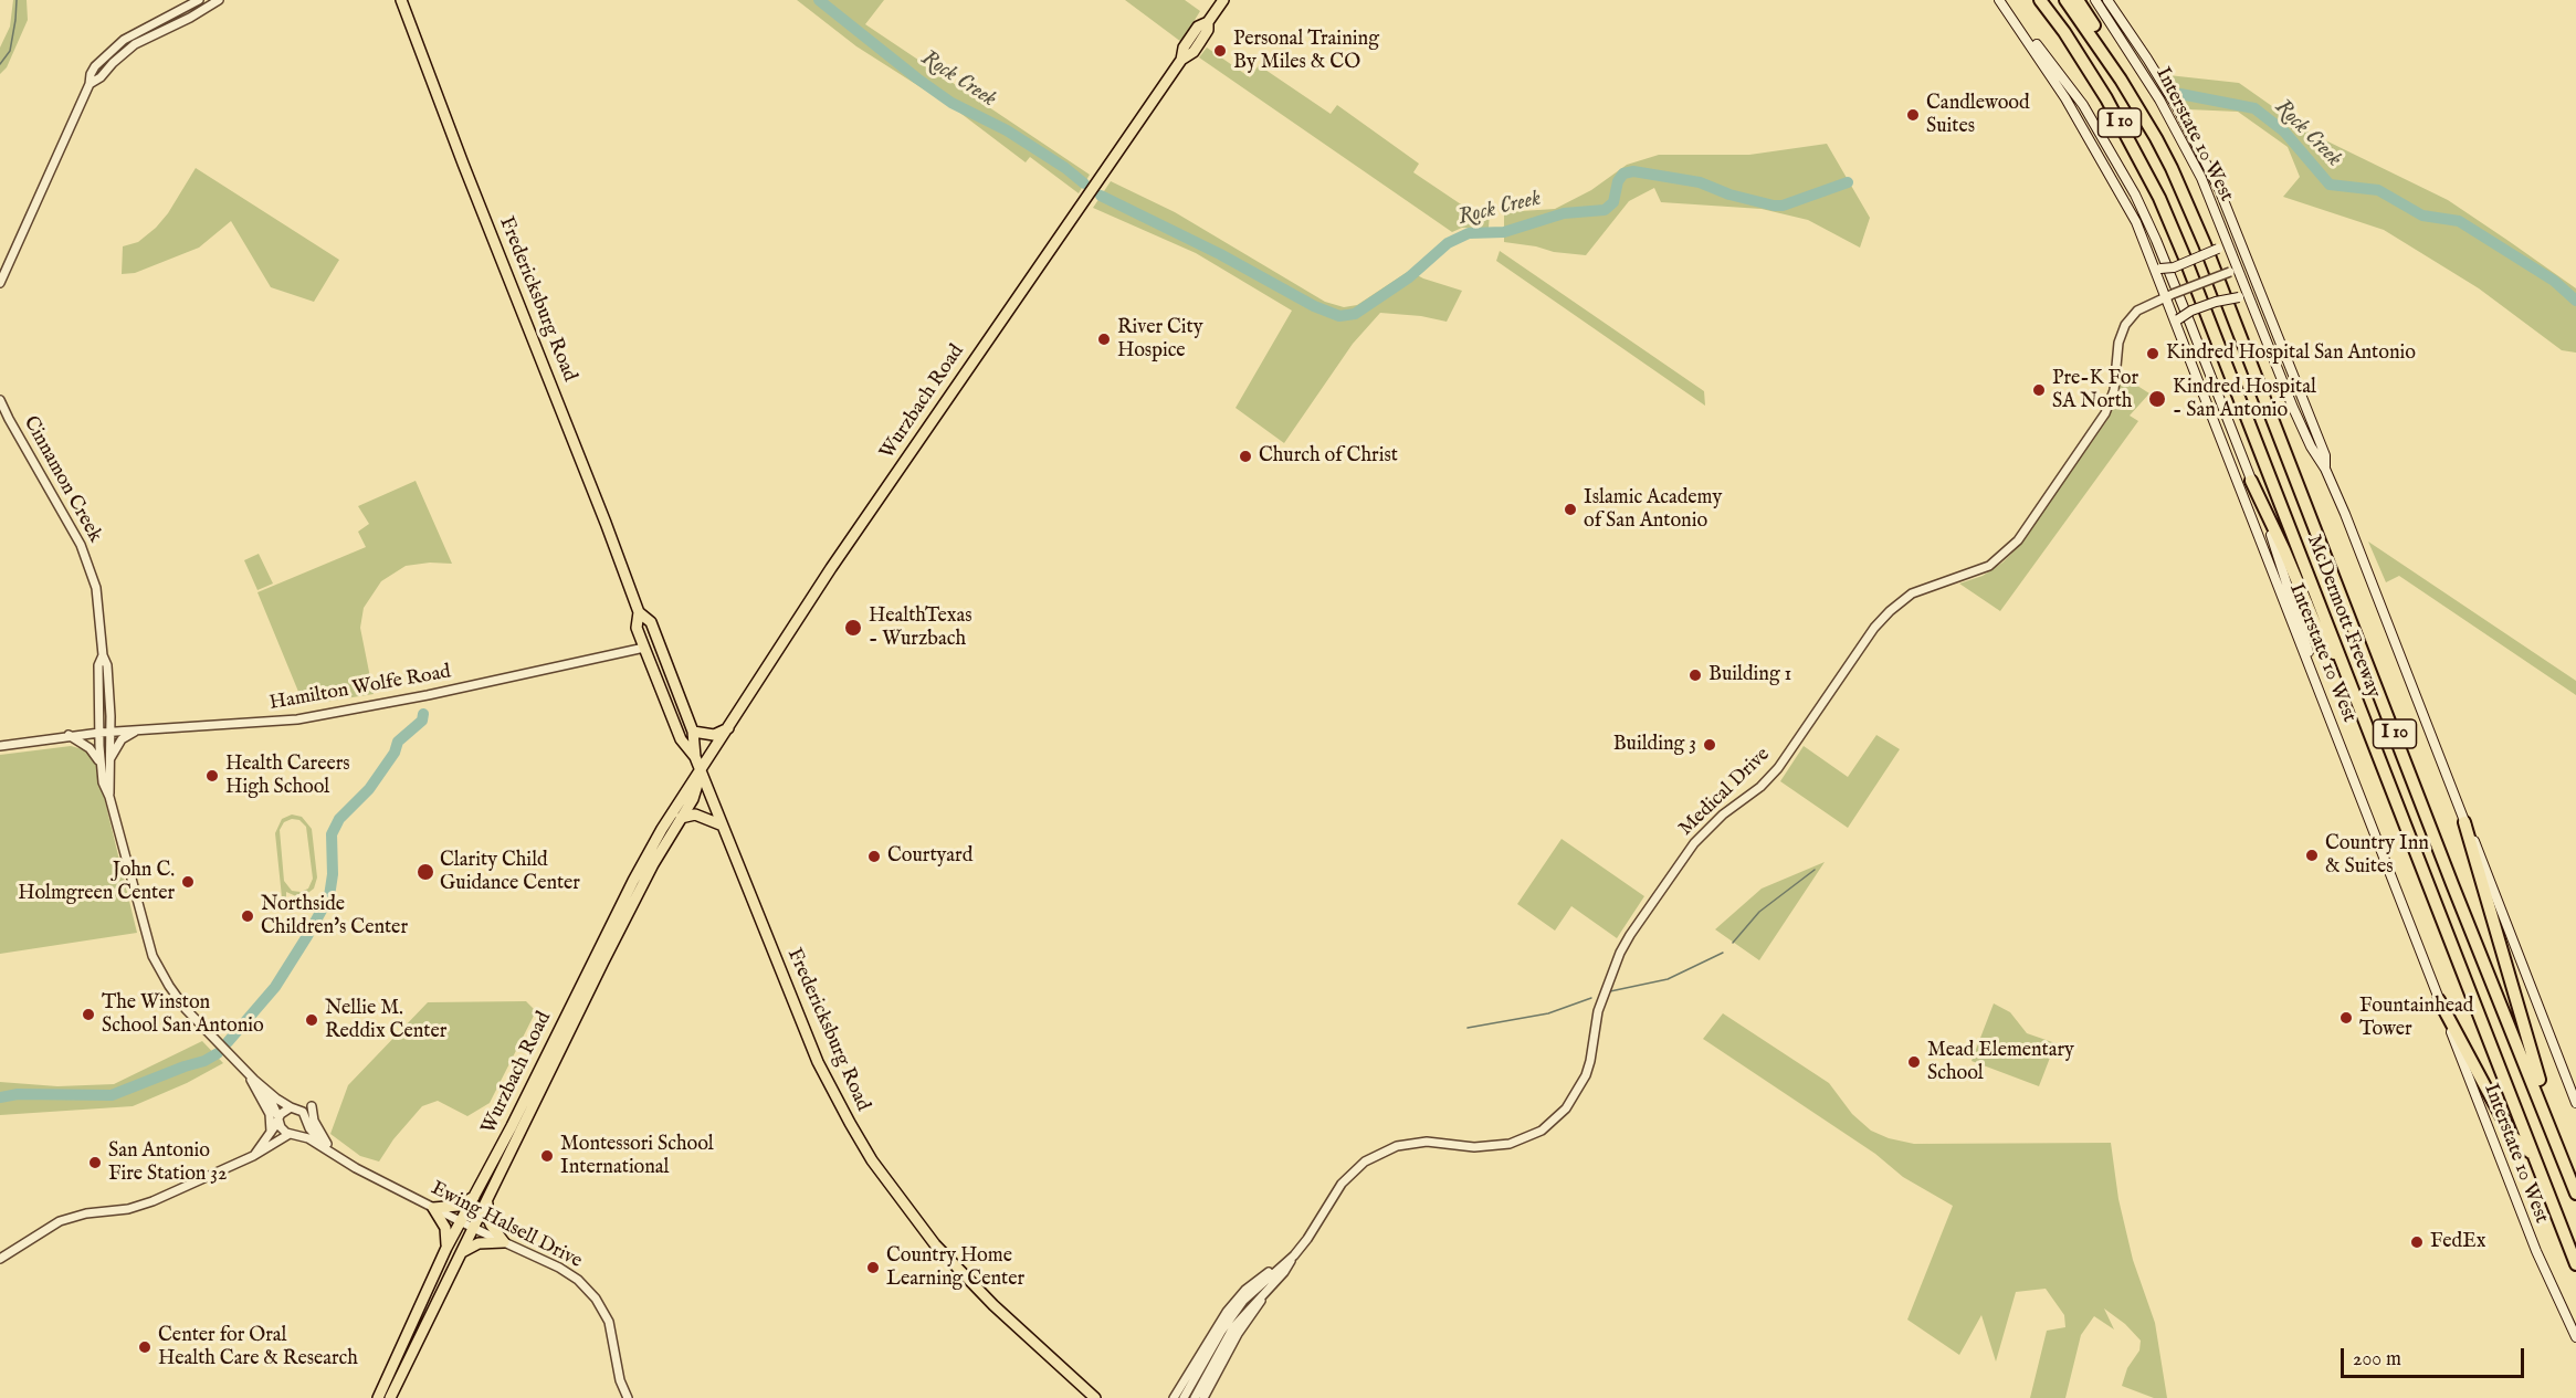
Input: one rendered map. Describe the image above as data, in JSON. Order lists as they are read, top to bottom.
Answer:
{
  "streets": {
    "highway": ["I 10", "McDermott Freeway"],
    "main road": ["Interstate 10 West", "Fredericksburg Road", "Wurzbach Road"],
    "street": [
      "Cinnamon Creek",
      "Hamilton Wolfe Road",
      "Medical Drive",
      "Ewing Halsell Drive"
    ]
  },
  "crossings": [
    ["Interstate 10 West", "Medical Drive"],
    ["Fredericksburg Road", "Wurzbach Road"],
    ["Fredericksburg Road", "Hamilton Wolfe Road"],
    ["Wurzbach Road", "Ewing Halsell Drive"],
    ["Cinnamon Creek", "Hamilton Wolfe Road"],
    ["Cinnamon Creek", "Ewing Halsell Drive"],
    ["Hamilton Wolfe Road", "Ewing Halsell Drive"]
  ],
  "water": ["Rock Creek"],
  "places": [
    "Personal Training By Miles & CO",
    "Candlewood Suites",
    "River City Hospice",
    "Kindred Hospital San Antonio",
    "Pre-K For SA North",
    "Kindred Hospital - San Antonio",
    "Church of Christ",
    "Islamic Academy of San Antonio",
    "HealthTexas - Wurzbach",
    "Building 1",
    "Building 3",
    "Health Careers High School",
    "Country Inn & Suites",
    "Courtyard",
    "Clarity Child Guidance Center",
    "John C. Holmgreen Center",
    "Northside Children's Center",
    "The Winston School San Antonio",
    "Fountainhead Tower",
    "Nellie M. Reddix Center",
    "Mead Elementary School",
    "Montessori School International",
    "San Antonio Fire Station 32",
    "FedEx",
    "Country Home Learning Center",
    "Center for Oral Health Care & Research"
  ],
  "scale_bar": "200 m"
}
